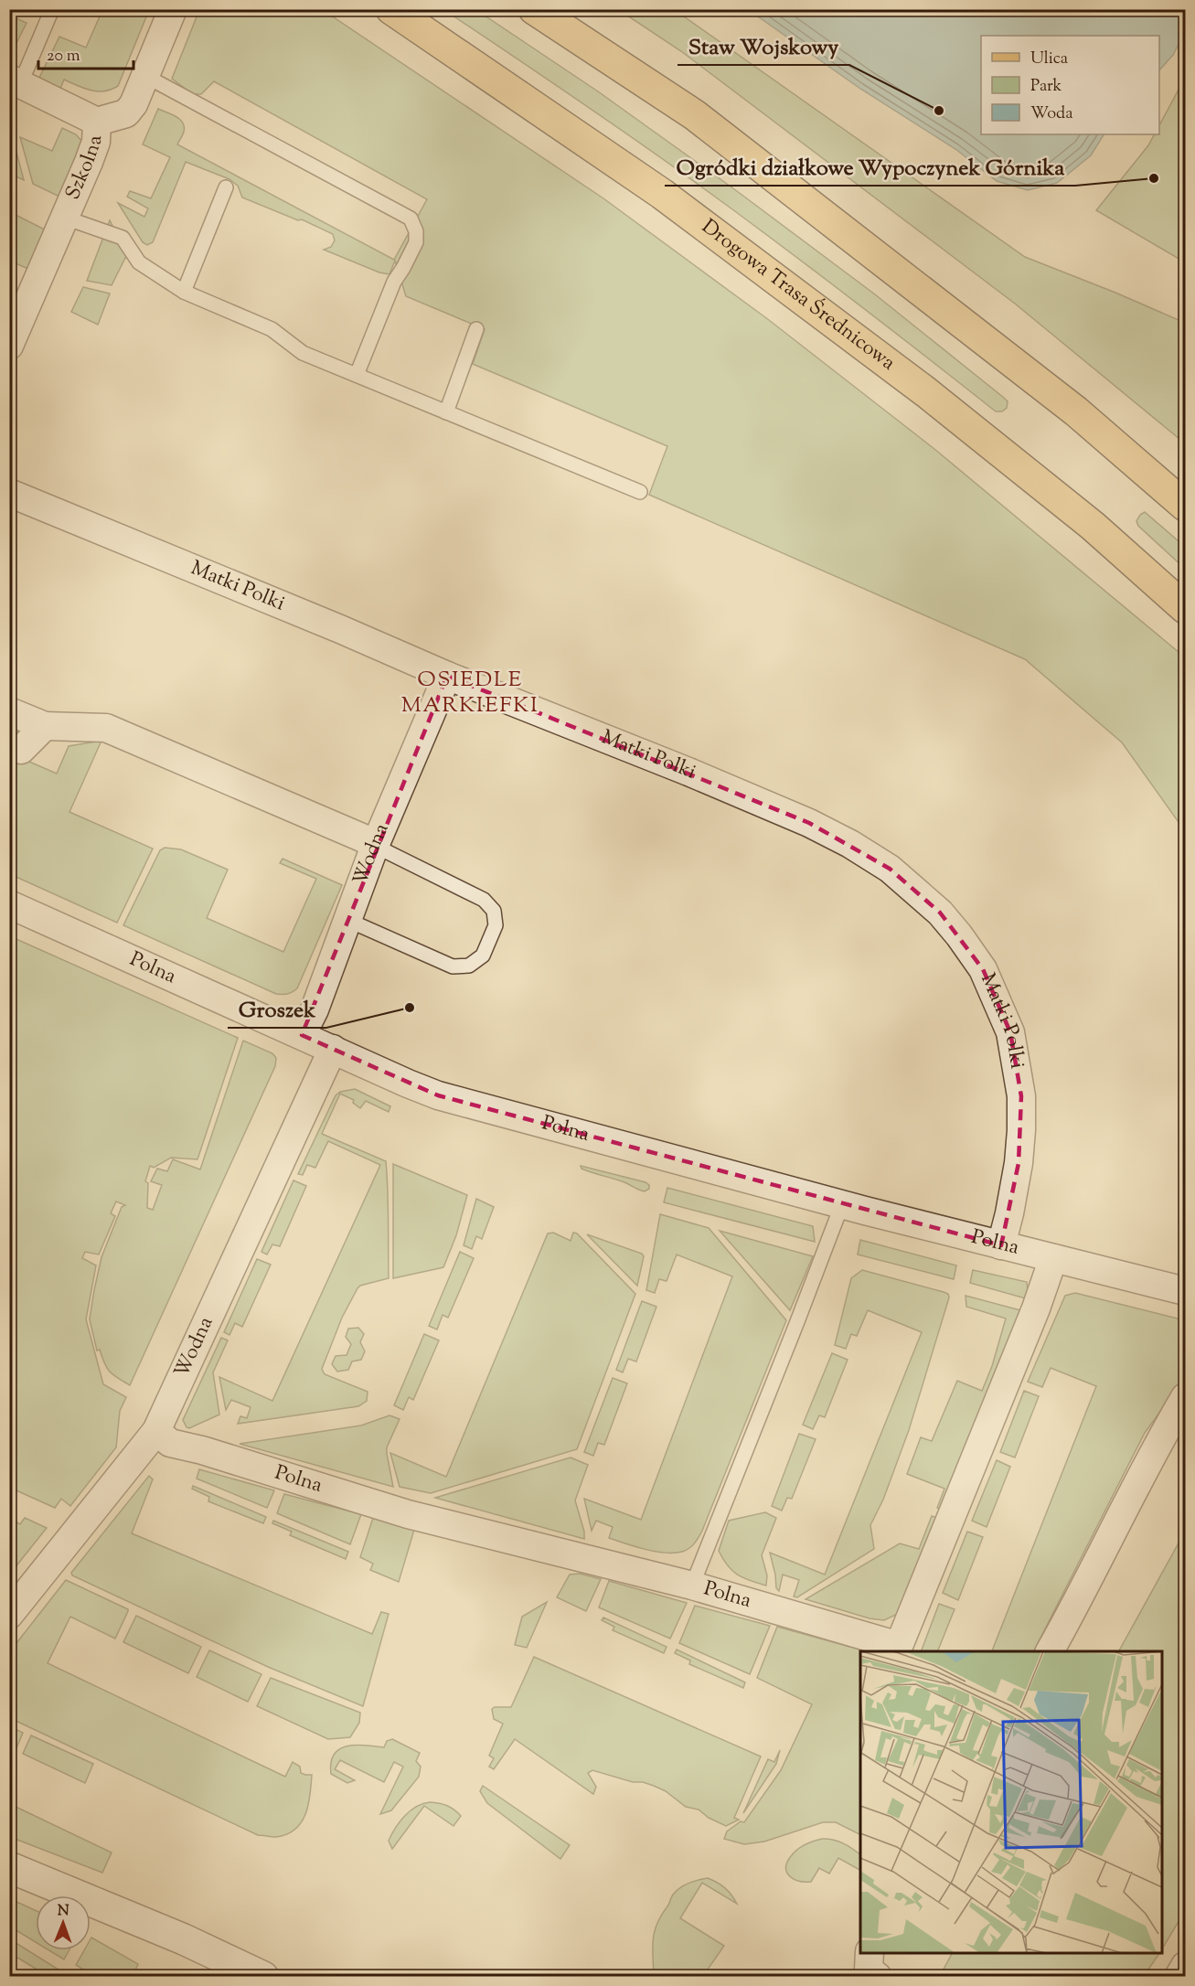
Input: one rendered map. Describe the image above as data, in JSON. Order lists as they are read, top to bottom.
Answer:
{
  "streets": {
    "main road": ["Drogowa Trasa Średnicowa"],
    "street": [
      "Szkolna",
      "Matki Polki",
      "Wodna",
      "Polna"
    ]
  },
  "crossings": [
    ["Matki Polki", "Wodna"],
    ["Matki Polki", "Polna"],
    ["Wodna", "Polna"]
  ],
  "districts": ["OSIEDLE MARKIEFKI"],
  "places": ["Staw Wojskowy", "Ogródki działkowe Wypoczynek Górnika", "Groszek"],
  "legend": ["Ulica", "Park", "Woda"],
  "scale_bar": "20 m",
  "north": "top"
}
